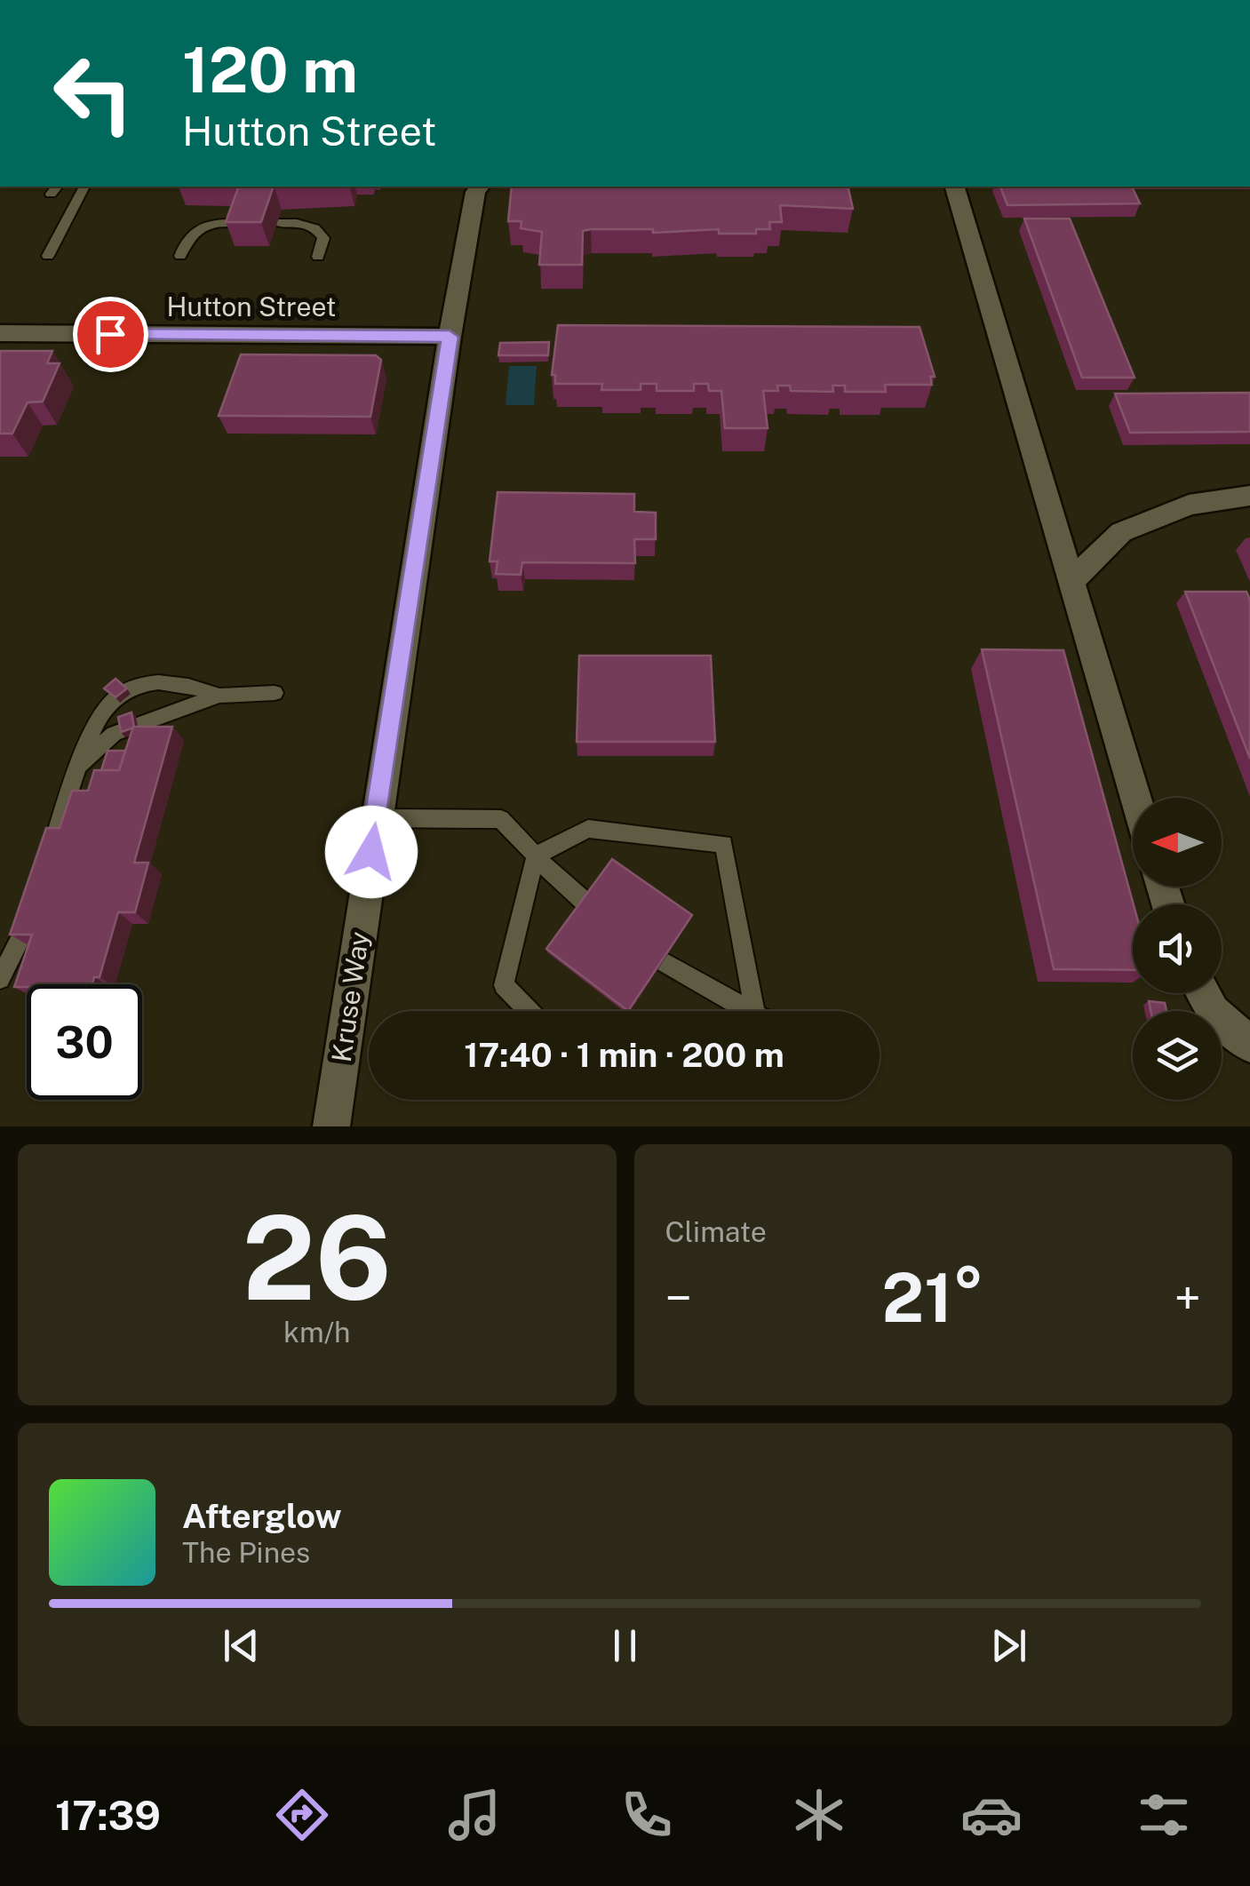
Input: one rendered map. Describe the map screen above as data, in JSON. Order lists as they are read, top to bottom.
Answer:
{
  "streets": {
    "street": ["Hutton Street", "Kruse Way"]
  },
  "crossings": [
    ["Hutton Street", "Kruse Way"]
  ],
  "north": "left",
  "page": {
    "turn": ["120 m", "Hutton Street"],
    "limit": "30",
    "trip": "17:40 · 1 min · 200 m",
    "tile": [
      ["26", "km/h"],
      "Climate"
    ],
    "heat": ["−", "21°", "+"],
    "song": ["Afterglow", "The Pines"],
    "tabs": "17:39"
  }
}
